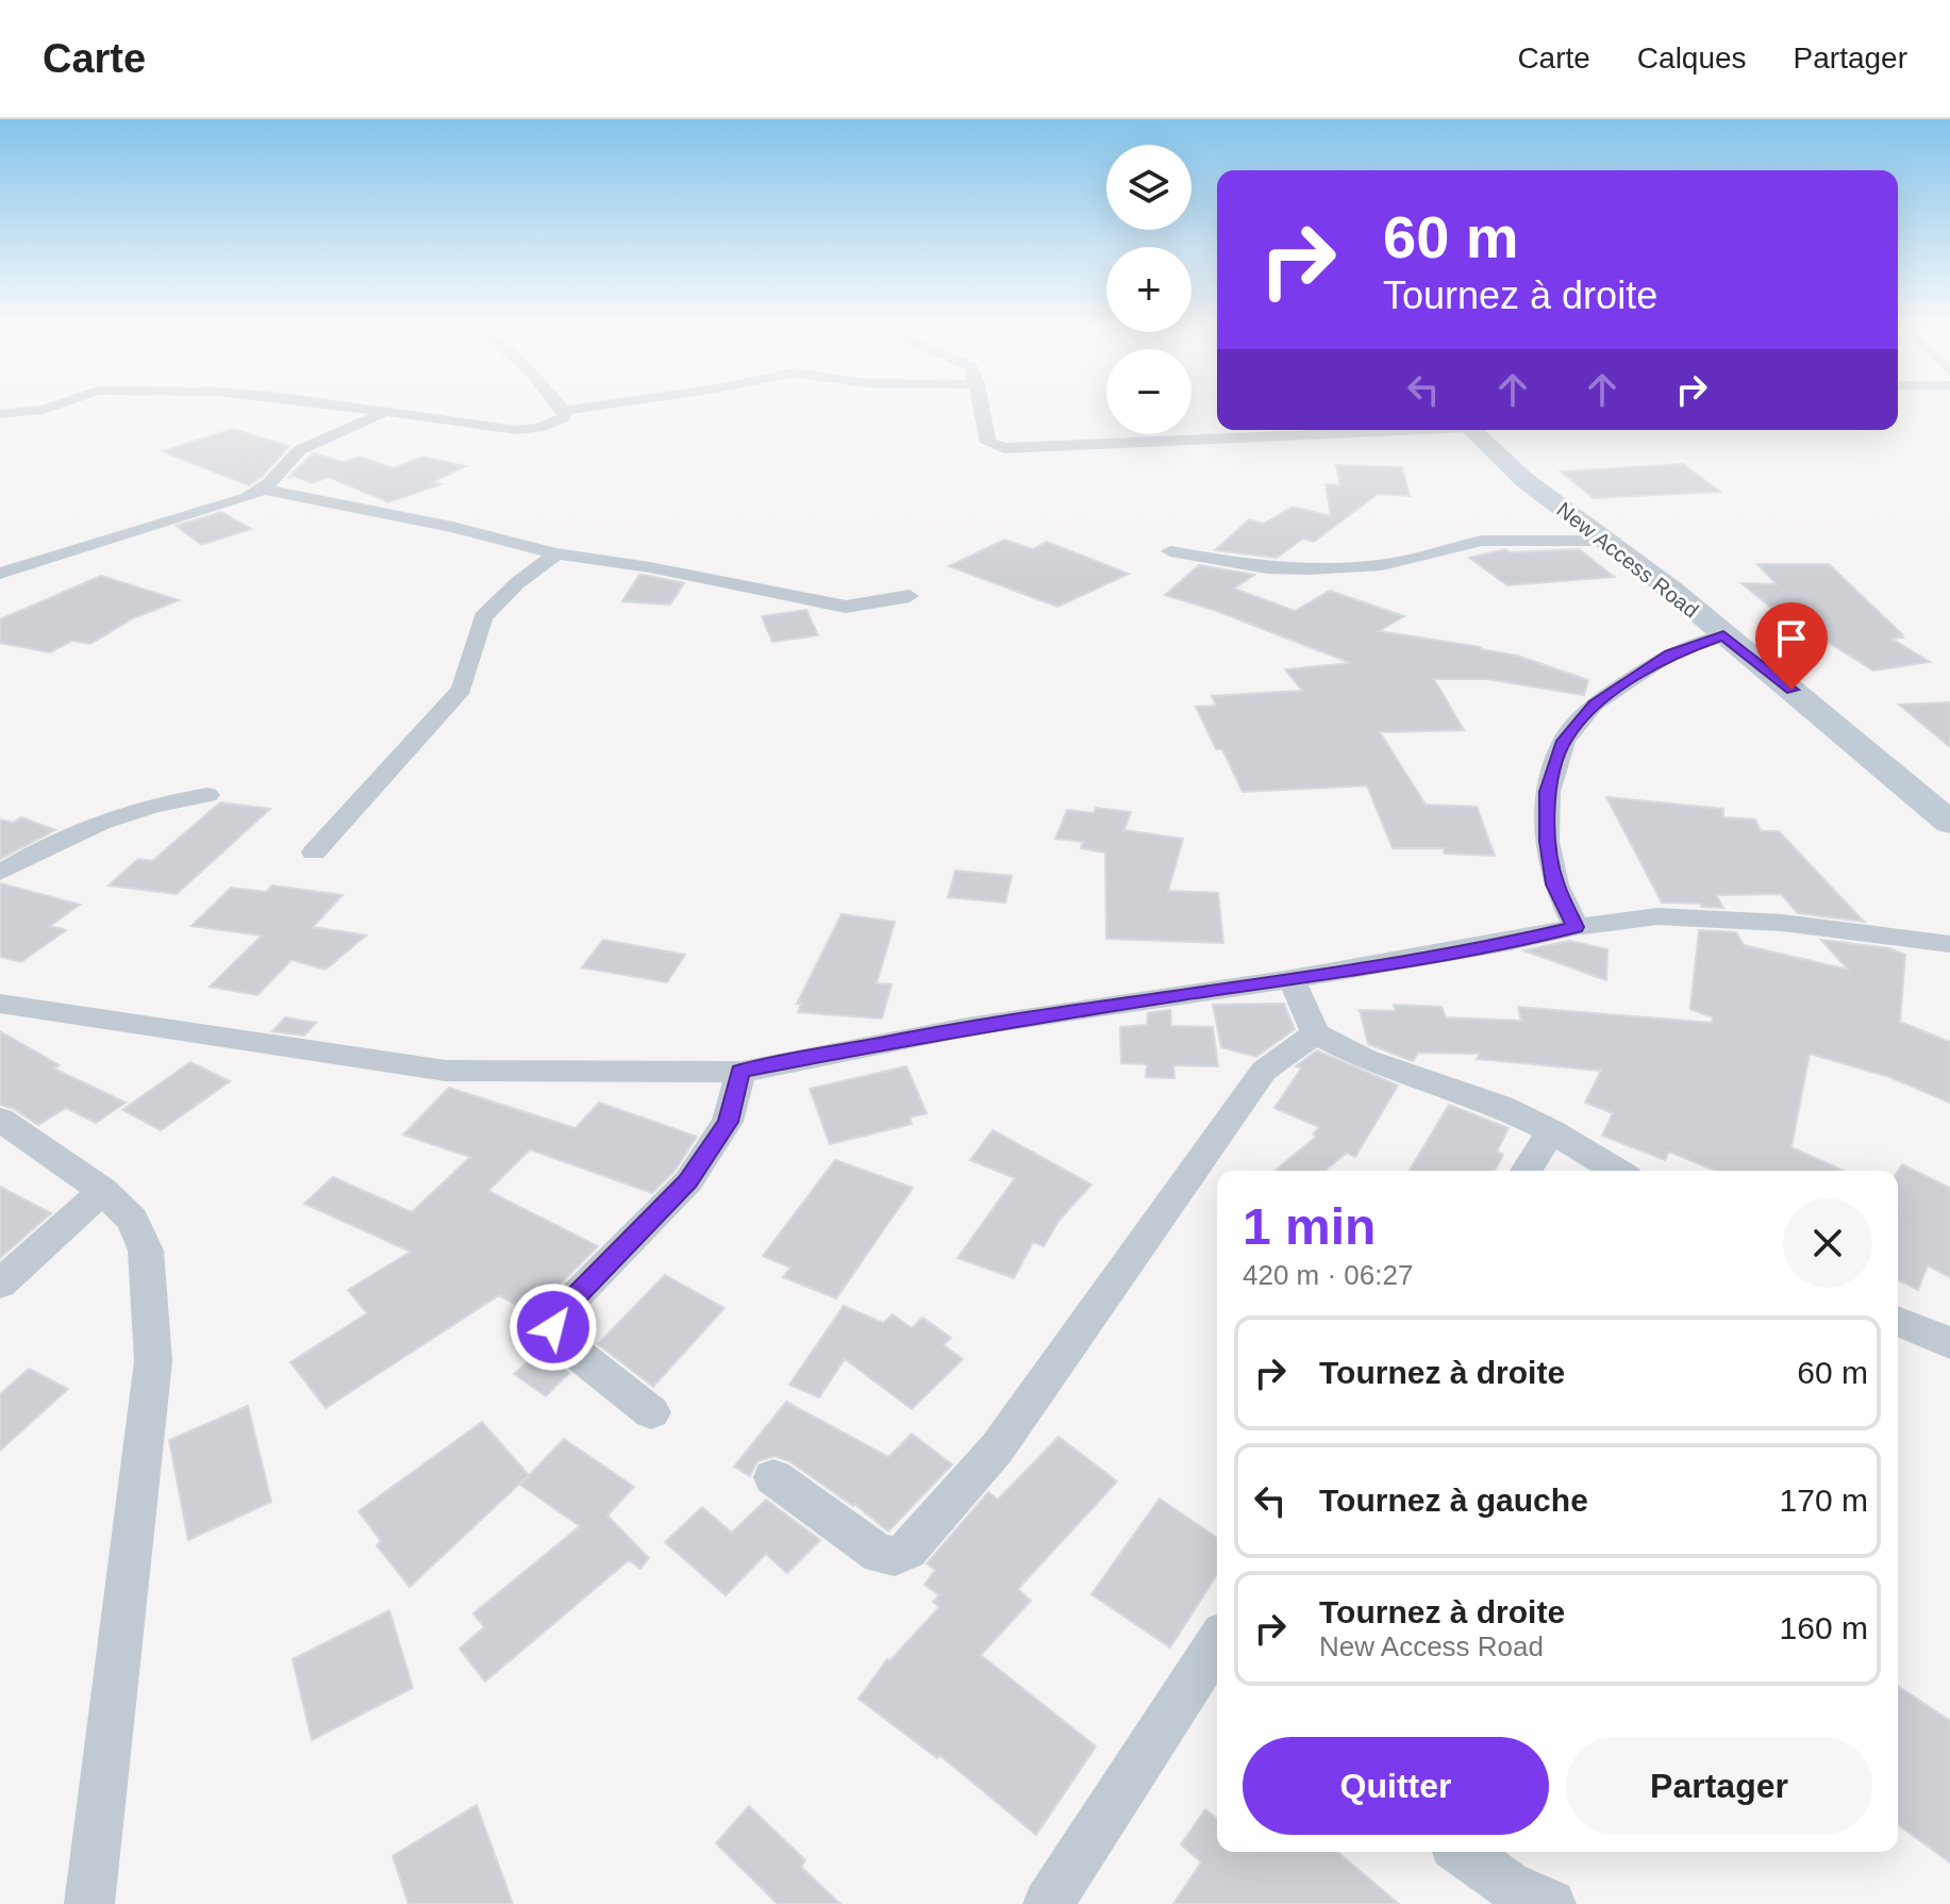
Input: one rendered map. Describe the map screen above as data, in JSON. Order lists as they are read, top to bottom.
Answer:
{
  "streets": {
    "main road": ["New Access Road"]
  },
  "page": {
    "header": "Carte",
    "nav": ["Carte", "Calques", "Partager"],
    "map_buttons": ["+", "−"],
    "turn": ["60 m", "Tournez à droite"],
    "heading": ["1 min", "420 m · 06:27"],
    "list": [
      {
        "name": "Tournez à droite",
        "value": "60 m"
      },
      {
        "name": "Tournez à gauche",
        "value": "170 m"
      },
      {
        "name": "Tournez à droite",
        "note": "New Access Road",
        "value": "160 m"
      }
    ],
    "buttons": ["Quitter", "Partager"]
  }
}
